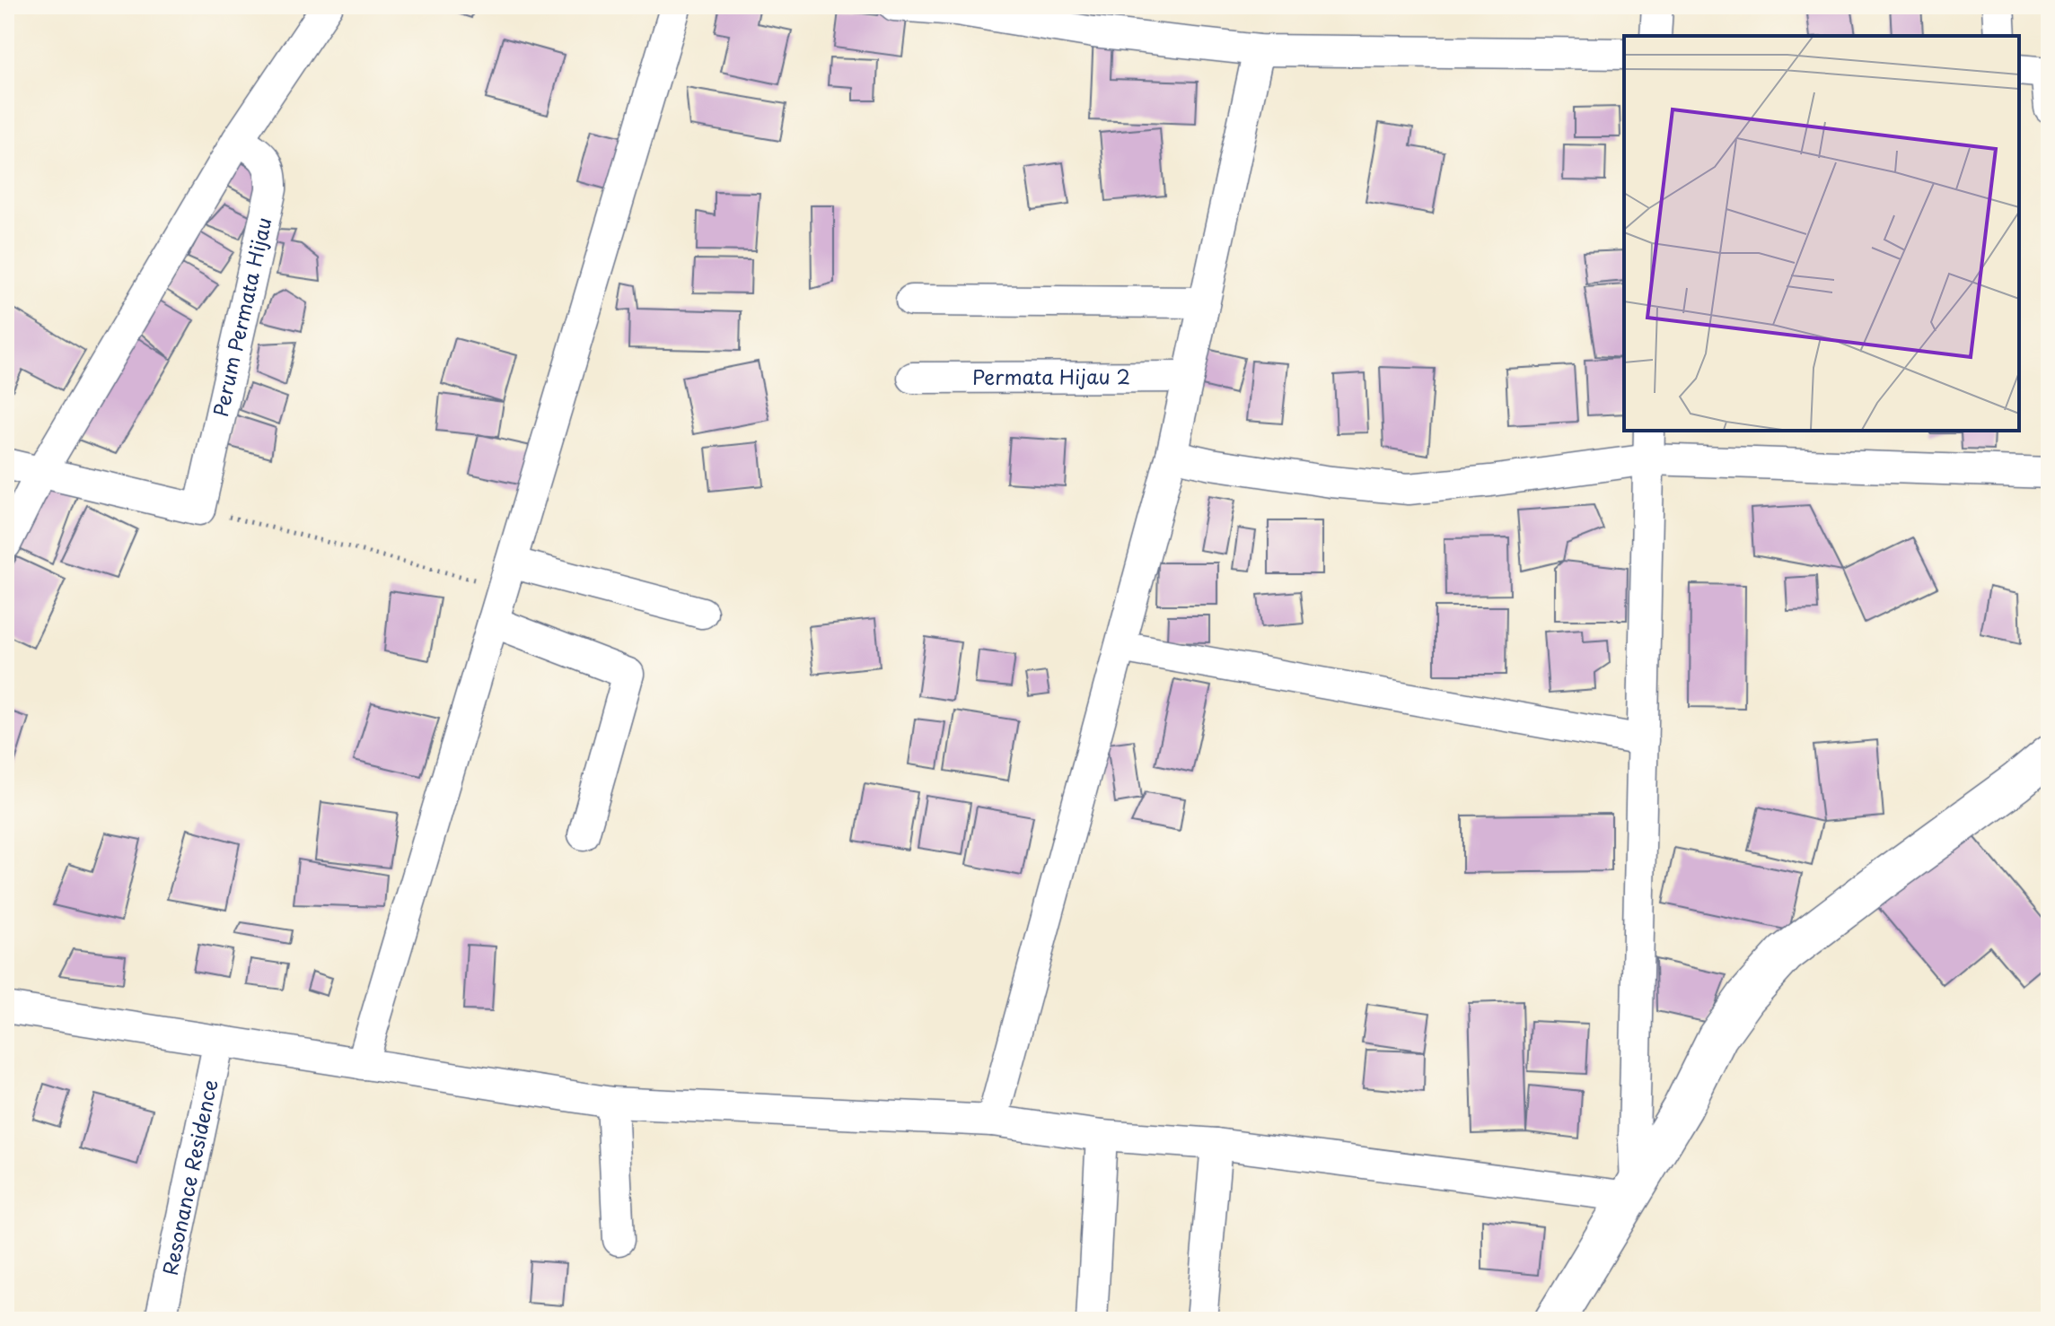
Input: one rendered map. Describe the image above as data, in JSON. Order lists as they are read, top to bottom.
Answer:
{
  "streets": {
    "street": ["Perum Permata Hijau", "Permata Hijau 2", "Resonance Residence"]
  }
}
